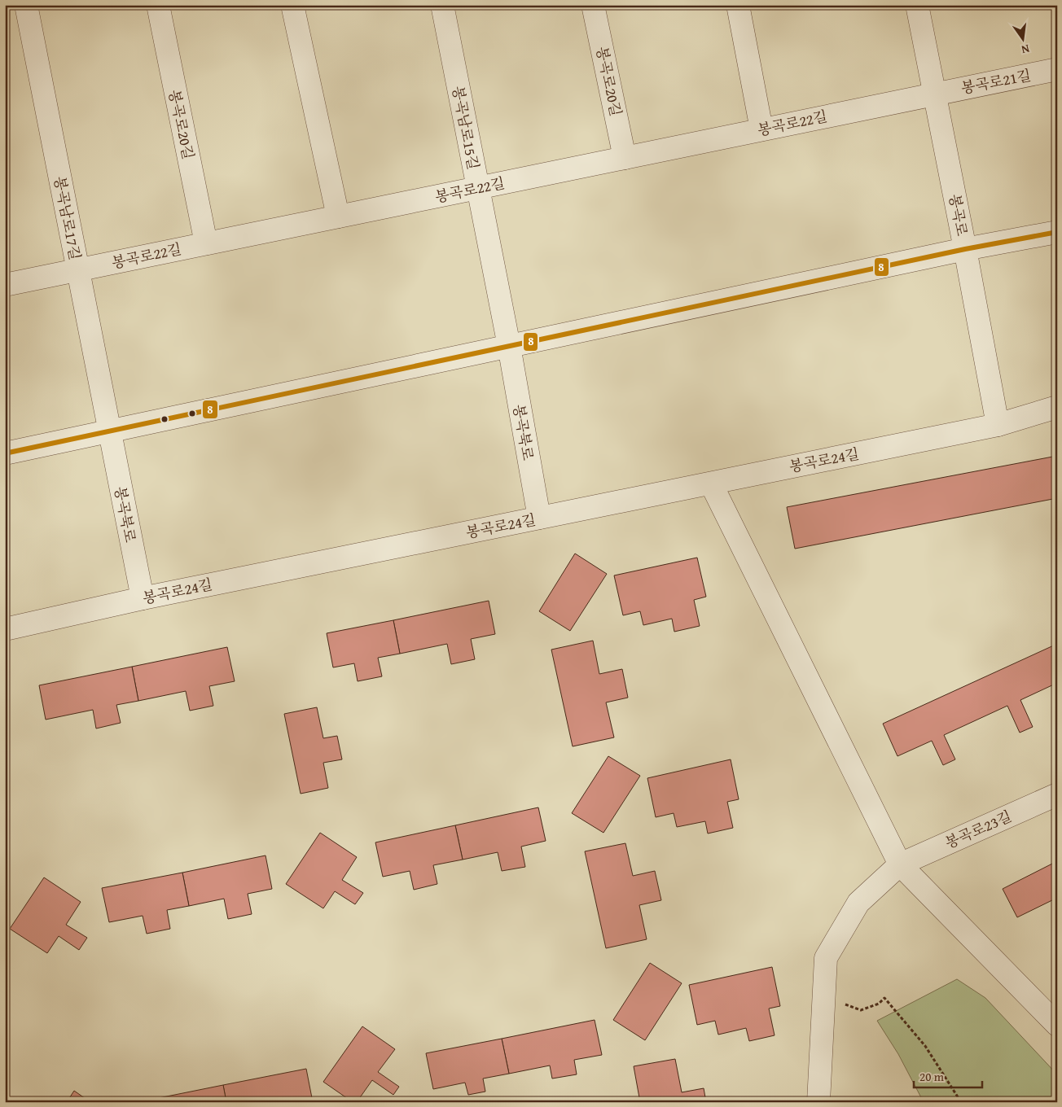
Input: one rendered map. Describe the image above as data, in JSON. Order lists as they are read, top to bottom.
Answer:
{
  "streets": {
    "street": [
      "봉곡로20길",
      "봉곡로21길",
      "봉곡로22길",
      "봉곡남로15길",
      "봉곡로",
      "봉곡남로17길",
      "봉곡북로",
      "봉곡로24길",
      "봉곡로23길"
    ]
  },
  "crossings": [
    ["봉곡로20길", "봉곡로22길"],
    ["봉곡로21길", "봉곡로22길"],
    ["봉곡로21길", "봉곡로"],
    ["봉곡로22길", "봉곡남로15길"],
    ["봉곡로22길", "봉곡로"],
    ["봉곡로22길", "봉곡남로17길"],
    ["봉곡남로15길", "봉곡북로"],
    ["봉곡로", "봉곡로24길"],
    ["봉곡남로17길", "봉곡북로"],
    ["봉곡북로", "봉곡로24길"]
  ],
  "lines": ["transit line 8"],
  "scale_bar": "20 m",
  "north": "bottom"
}
